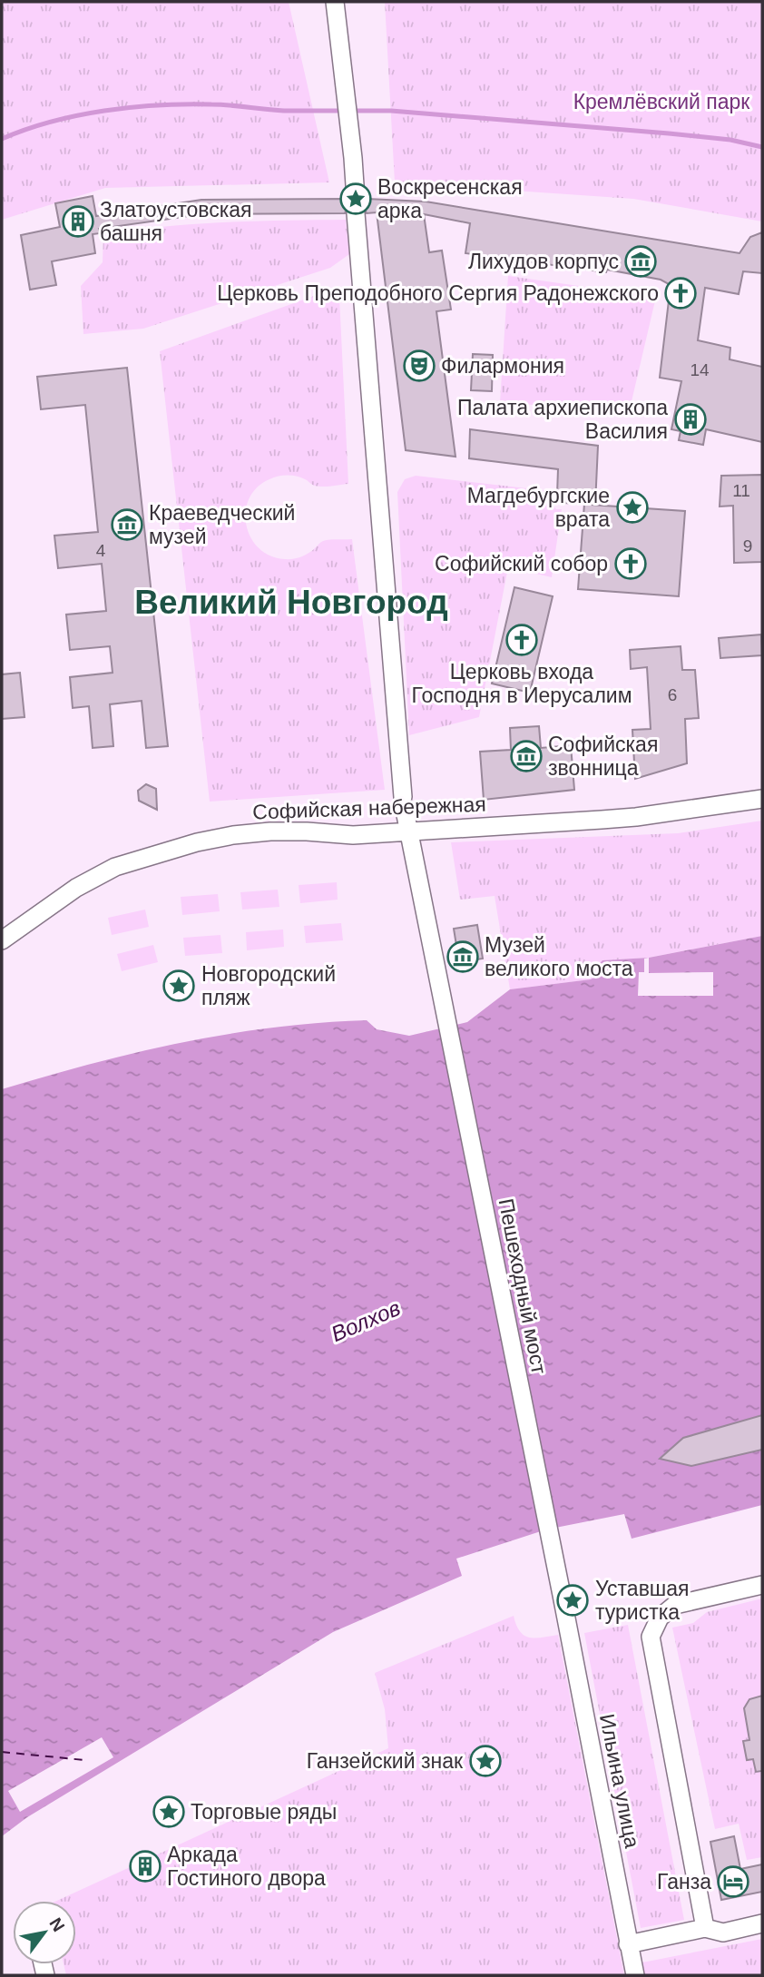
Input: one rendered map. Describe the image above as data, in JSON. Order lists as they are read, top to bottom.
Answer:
{
  "streets": {
    "street": ["Софийская набережная", "Пешеходный мост", "Ильина улица"]
  },
  "crossings": [
    ["Софийская набережная", "Пешеходный мост"],
    ["Пешеходный мост", "Ильина улица"]
  ],
  "districts": ["Великий Новгород"],
  "water": ["Волхов"],
  "parks": ["Кремлёвский парк"],
  "places": {
    "place": [
      "Воскресенская арка",
      "Магдебургские врата",
      "Новгородский пляж",
      "Уставшая туристка",
      "Ганзейский знак",
      "Торговые ряды"
    ],
    "building": ["Златоустовская башня", "Палата архиепископа Василия", "Аркада Гостиного двора"],
    "museum": [
      "Лихудов корпус",
      "Краеведческий музей",
      "Софийская звонница",
      "Музей великого моста"
    ],
    "church": ["Церковь Преподобного Сергия Радонежского", "Софийский собор", "Церковь входа Господня в Иерусалим"],
    "theatre": ["Филармония"],
    "hotel": ["Ганза"]
  },
  "house_numbers": [
    "14",
    "11",
    "9",
    "4",
    "6"
  ],
  "north": "top right"
}
